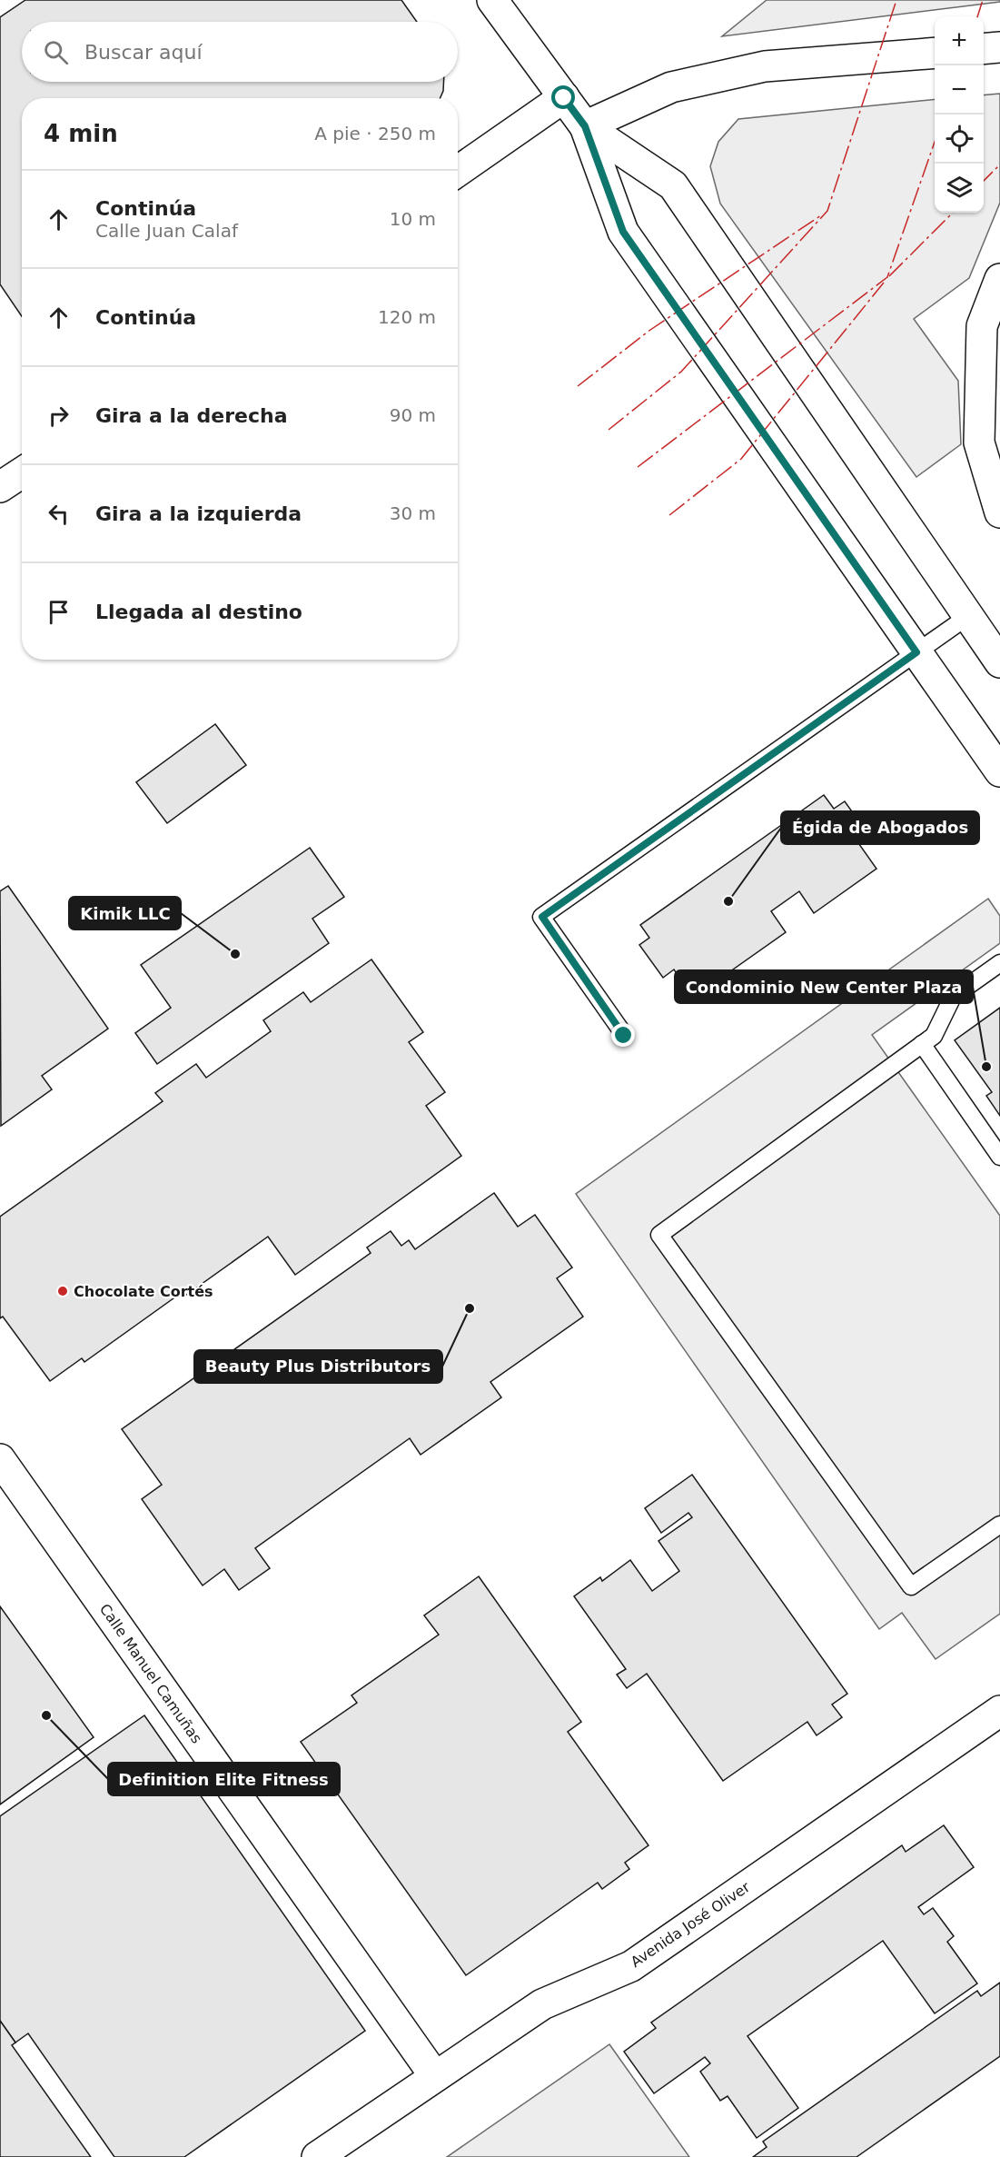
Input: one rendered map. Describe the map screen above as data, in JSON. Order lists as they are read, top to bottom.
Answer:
{
  "streets": {
    "street": ["Calle Manuel Camuñas", "Avenida José Oliver"]
  },
  "crossings": [
    ["Calle Manuel Camuñas", "Avenida José Oliver"]
  ],
  "places": [
    "Égida de Abogados",
    "Kimik LLC",
    "Condominio New Center Plaza",
    "Chocolate Cortés",
    "Beauty Plus Distributors",
    "Definition Elite Fitness"
  ],
  "page": {
    "map_buttons": ["+", "−"],
    "search": "Buscar aquí",
    "heading": ["4 min", "A pie · 250 m"],
    "list": [
      ["Continúa", "Calle Juan Calaf", "10 m"],
      ["Continúa", "120 m"],
      ["Gira a la derecha", "90 m"],
      ["Gira a la izquierda", "30 m"],
      "Llegada al destino"
    ]
  }
}
